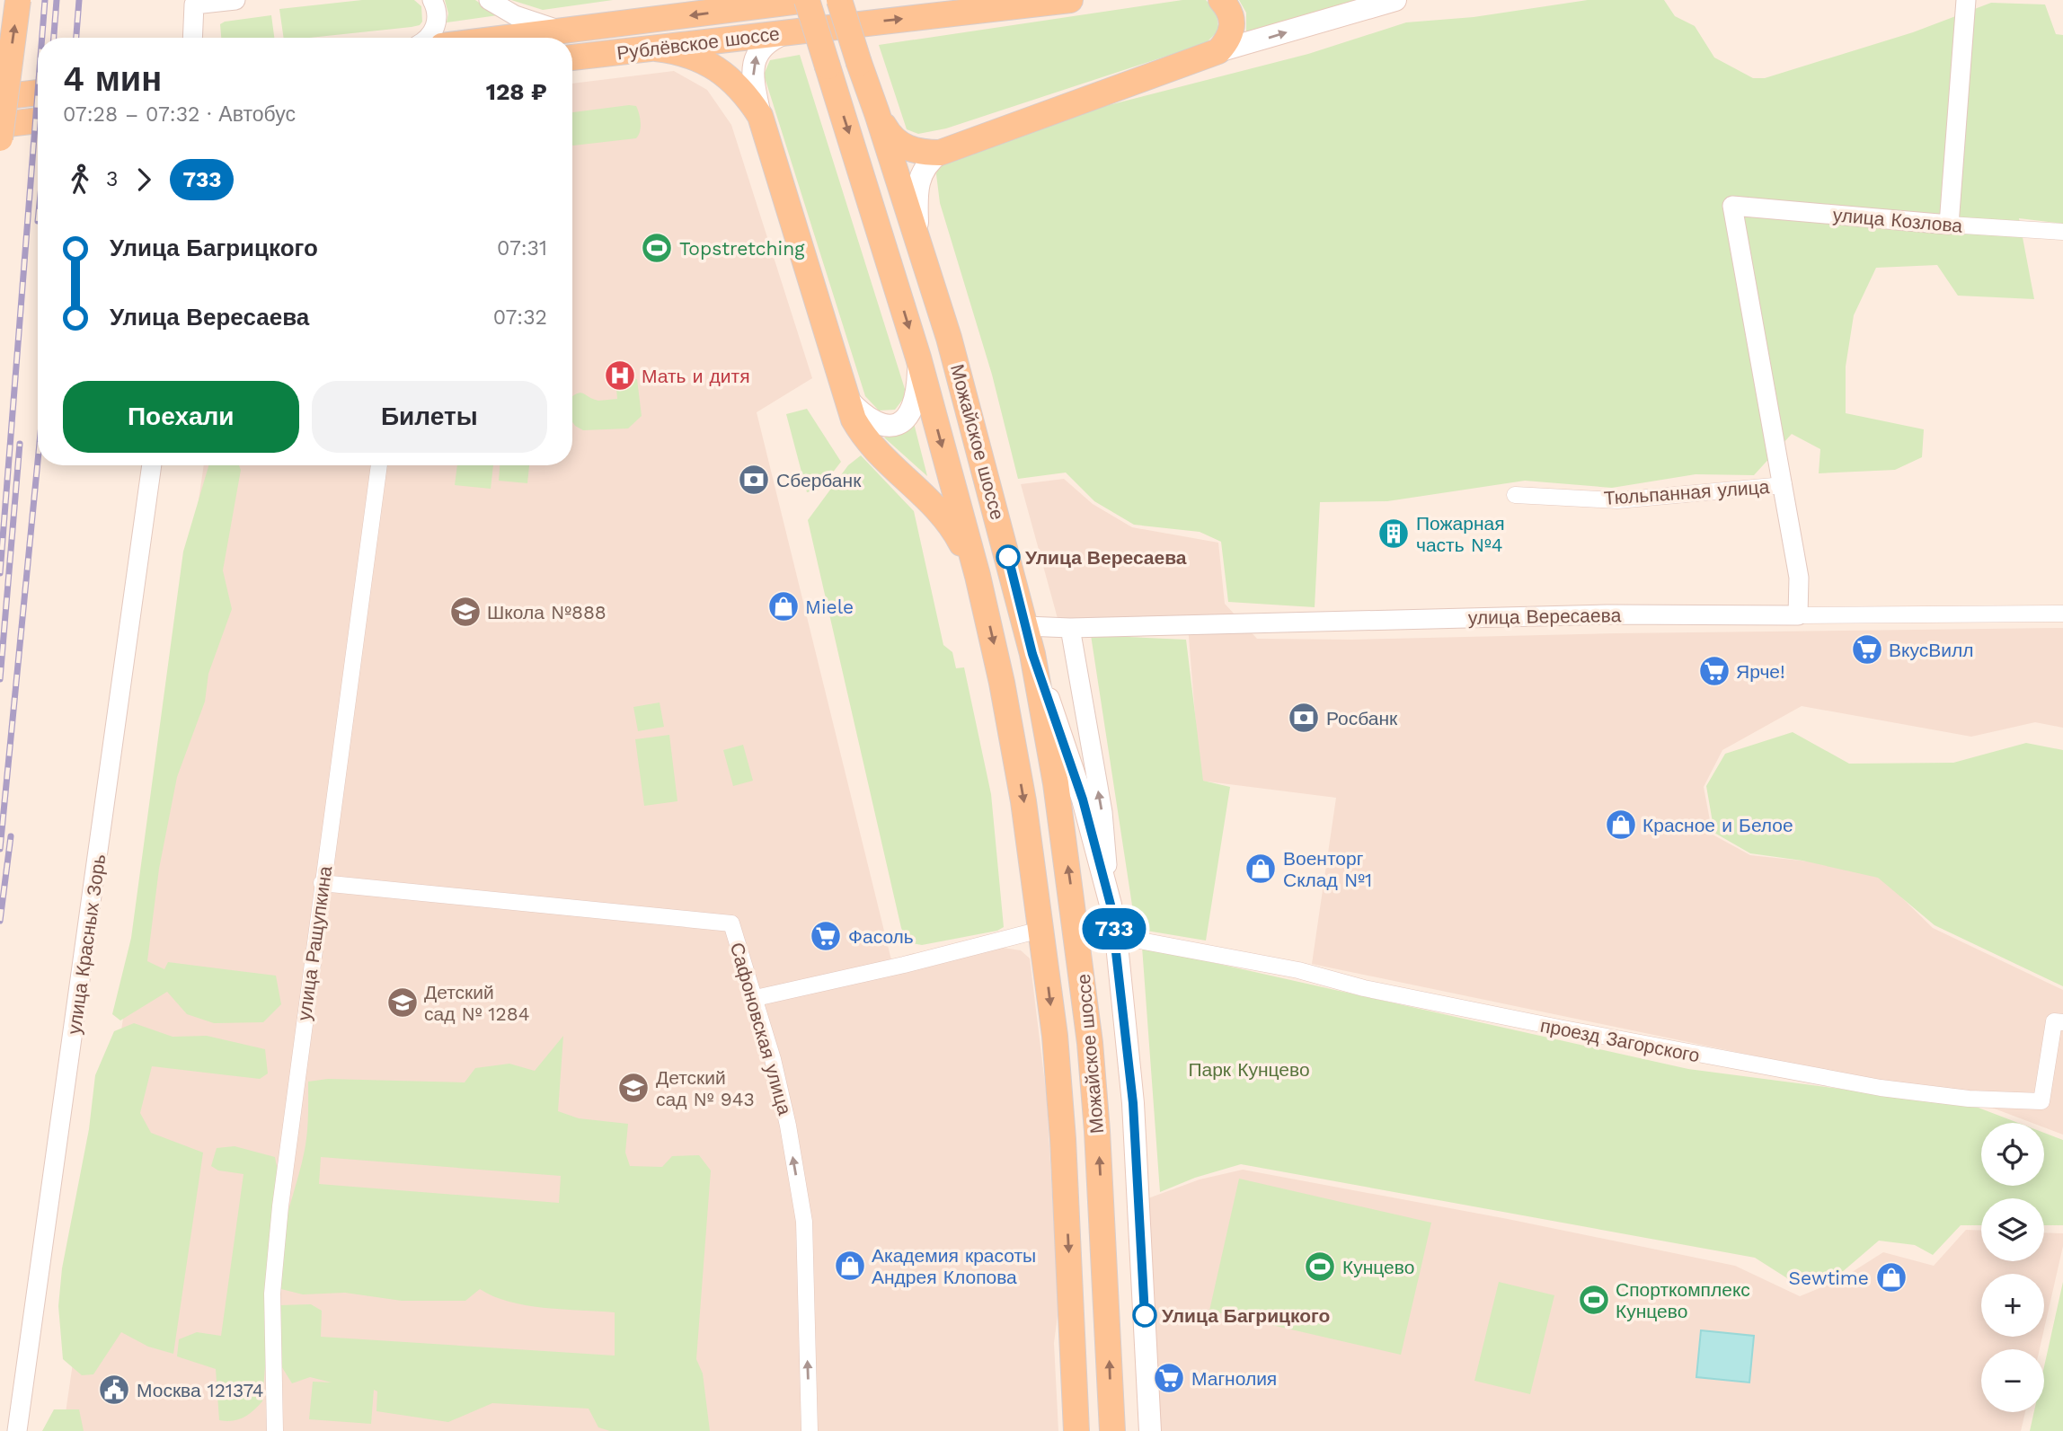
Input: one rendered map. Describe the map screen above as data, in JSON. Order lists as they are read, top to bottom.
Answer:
{
  "streets": {
    "main road": ["Рублёвское шоссе", "Можайское шоссе"],
    "street": [
      "улица Козлова",
      "Тюльпанная улица",
      "улица Вересаева",
      "улица Ращупкина",
      "улица Красных Зорь",
      "Сафоновская улица",
      "проезд Загорского"
    ]
  },
  "crossings": [
    ["Рублёвское шоссе", "Можайское шоссе"],
    ["улица Козлова", "Тюльпанная улица"],
    ["Можайское шоссе", "улица Вересаева"],
    ["улица Ращупкина", "Сафоновская улица"]
  ],
  "one_way": ["Сафоновская улица"],
  "parks": ["Парк Кунцево"],
  "places": {
    "sports": ["Topstretching", "Кунцево", "Спорткомплекс Кунцево"],
    "hospital": ["Мать и дитя"],
    "bank": ["Сбербанк", "Росбанк"],
    "building": ["Пожарная часть №4"],
    "other": ["Улица Вересаева", "Улица Багрицкого"],
    "shop": [
      "Miele",
      "Красное и Белое",
      "Военторг Склад №1",
      "Академия красоты Андрея Клопова",
      "Sewtime"
    ],
    "school or university": ["Школа №888", "Детский сад № 1284", "Детский сад № 943"],
    "supermarket": [
      "ВкусВилл",
      "Ярче!",
      "Фасоль",
      "Магнолия"
    ],
    "public building": ["Москва 121374"]
  },
  "lines": ["bus line 733"],
  "page": {
    "on_map": "733",
    "heading": ["4 мин", "07:28 – 07:32 · Автобус", "128 ₽"],
    "legs": ["3", "733"],
    "list": [
      {
        "name": "Улица Багрицкого",
        "value": "07:31"
      },
      {
        "name": "Улица Вересаева",
        "value": "07:32"
      }
    ],
    "buttons": ["Поехали", "Билеты"],
    "map_buttons": ["+", "−"]
  }
}
